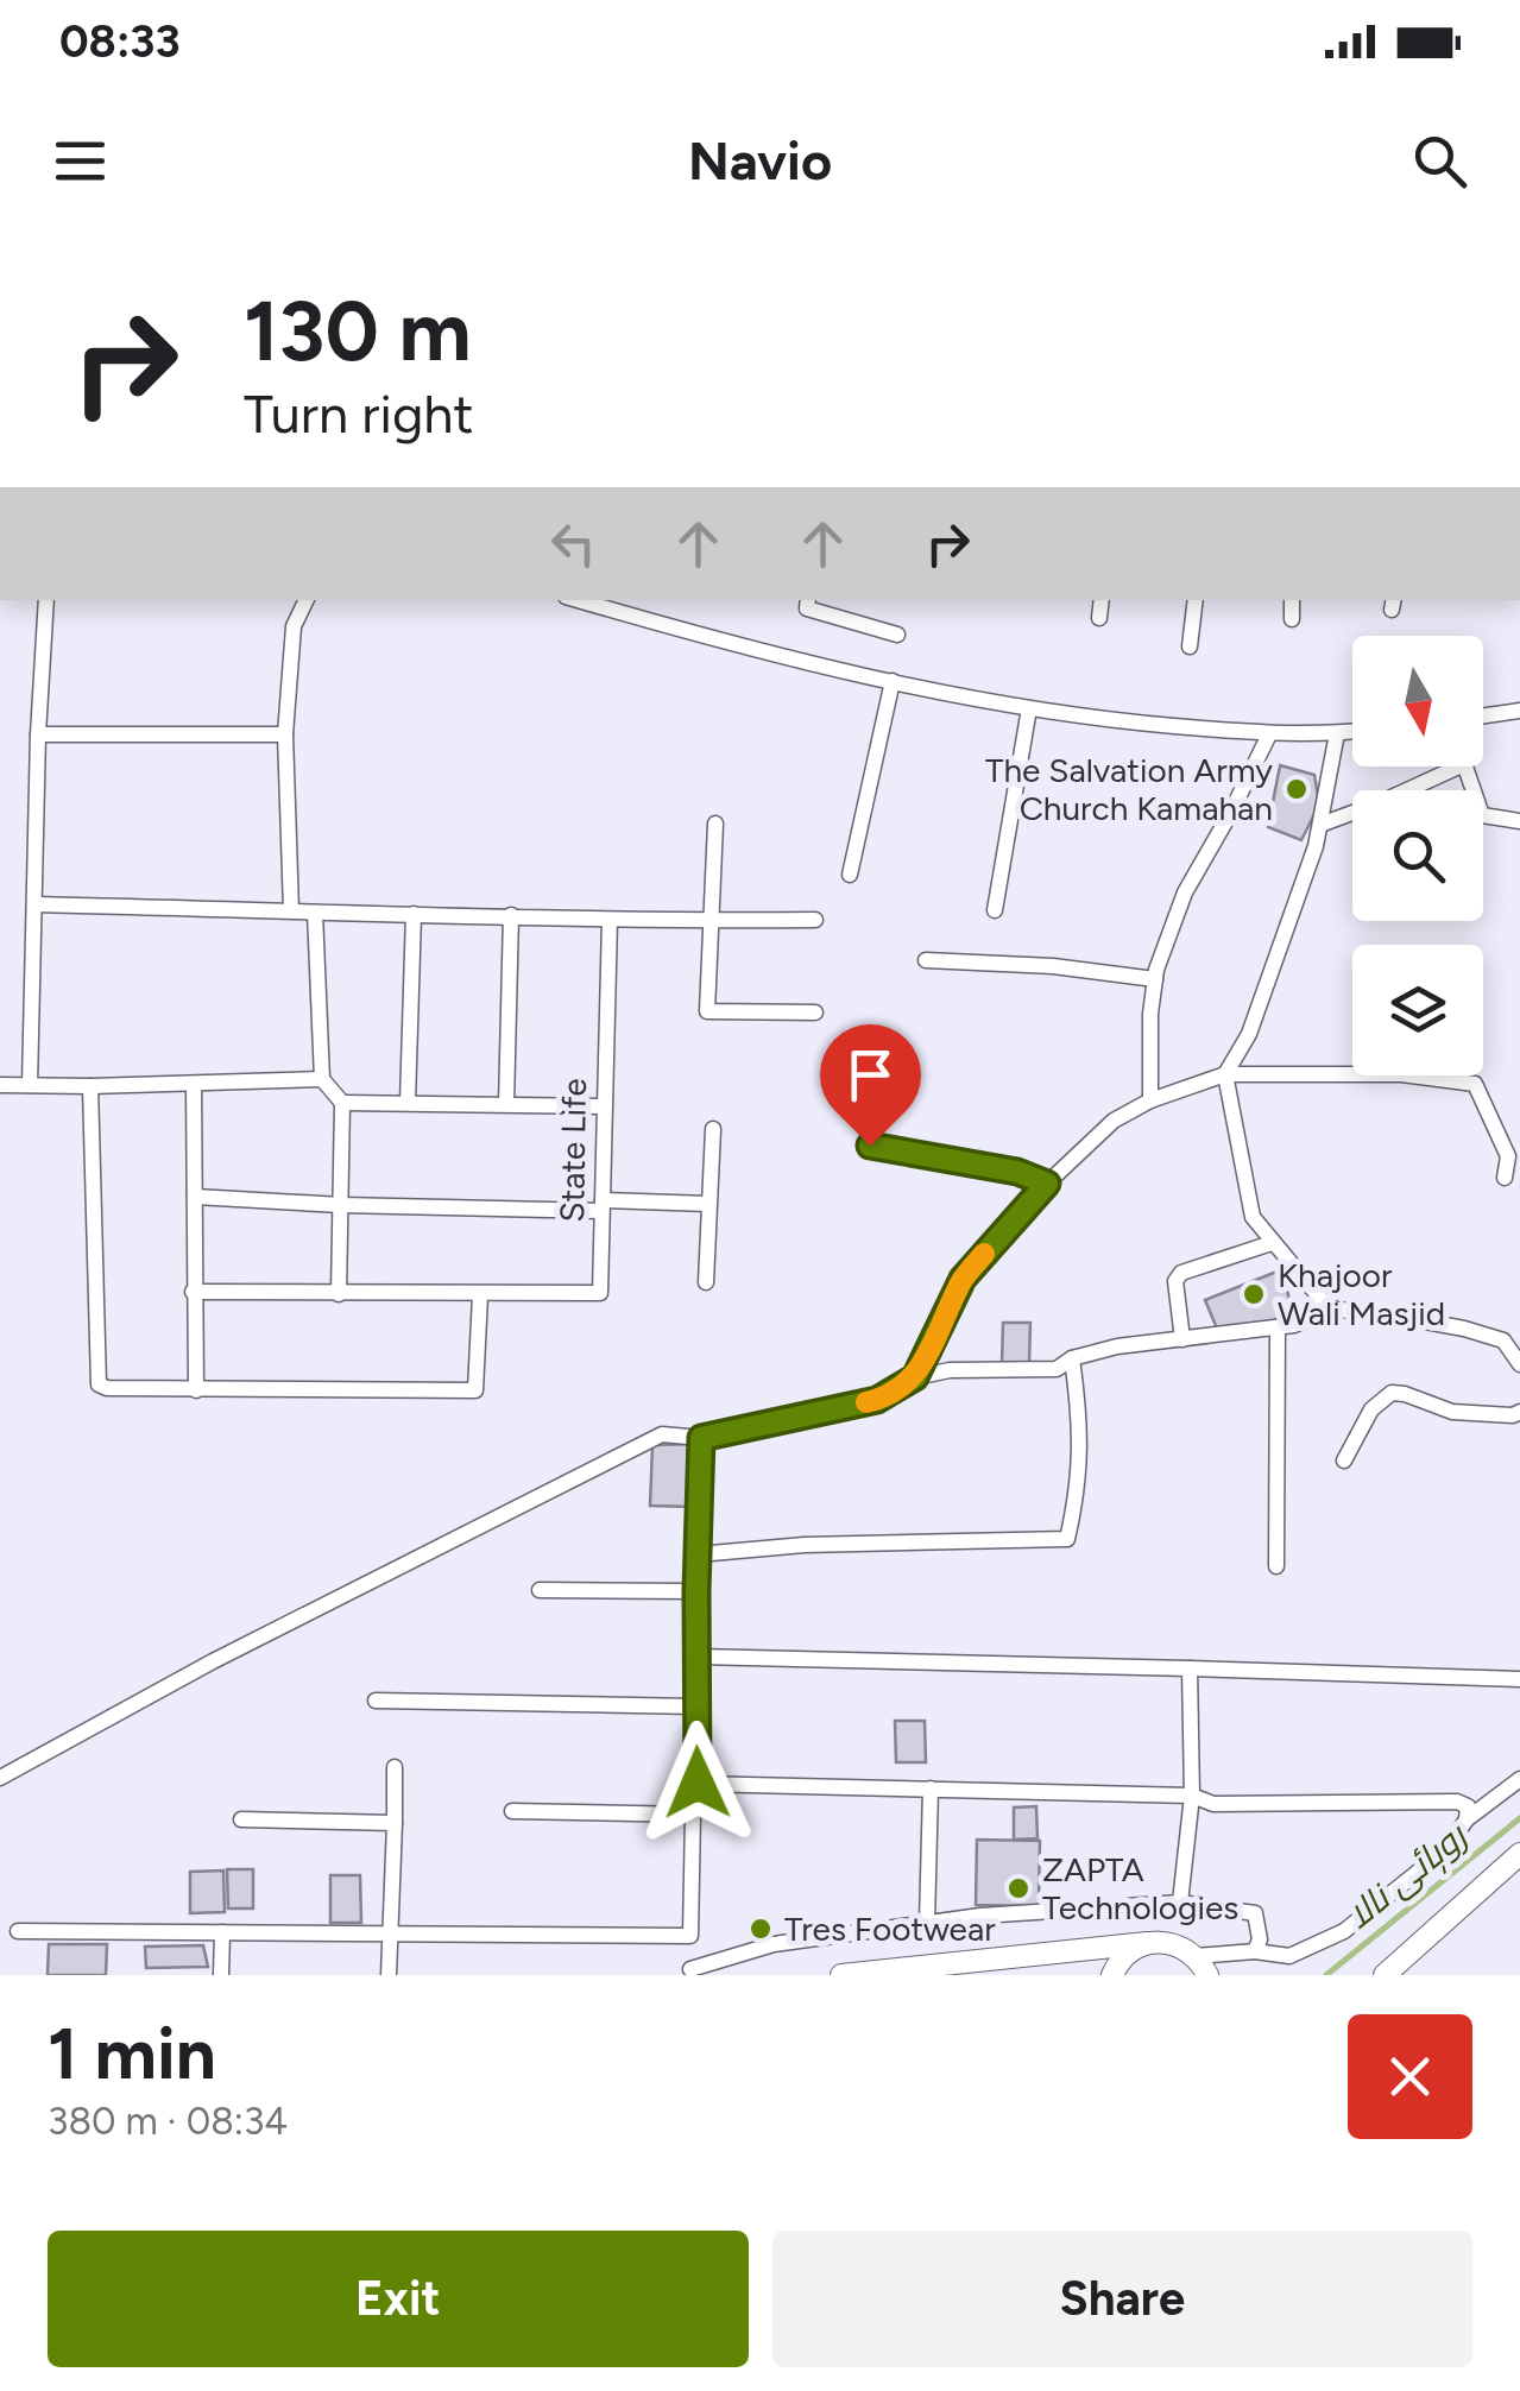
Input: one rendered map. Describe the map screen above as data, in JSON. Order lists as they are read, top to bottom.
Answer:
{
  "streets": {
    "street": ["State Life"]
  },
  "water": ["روہائی نالا"],
  "places": [
    "The Salvation Army Church Kamahan",
    "Khajoor Wali Masjid",
    "ZAPTA Technologies",
    "Tres Footwear"
  ],
  "north": "bottom",
  "page": {
    "status": "08:33",
    "header": "Navio",
    "turn": ["130 m", "Turn right"],
    "heading": ["1 min", "380 m · 08:34"],
    "buttons": ["Exit", "Share"]
  }
}
